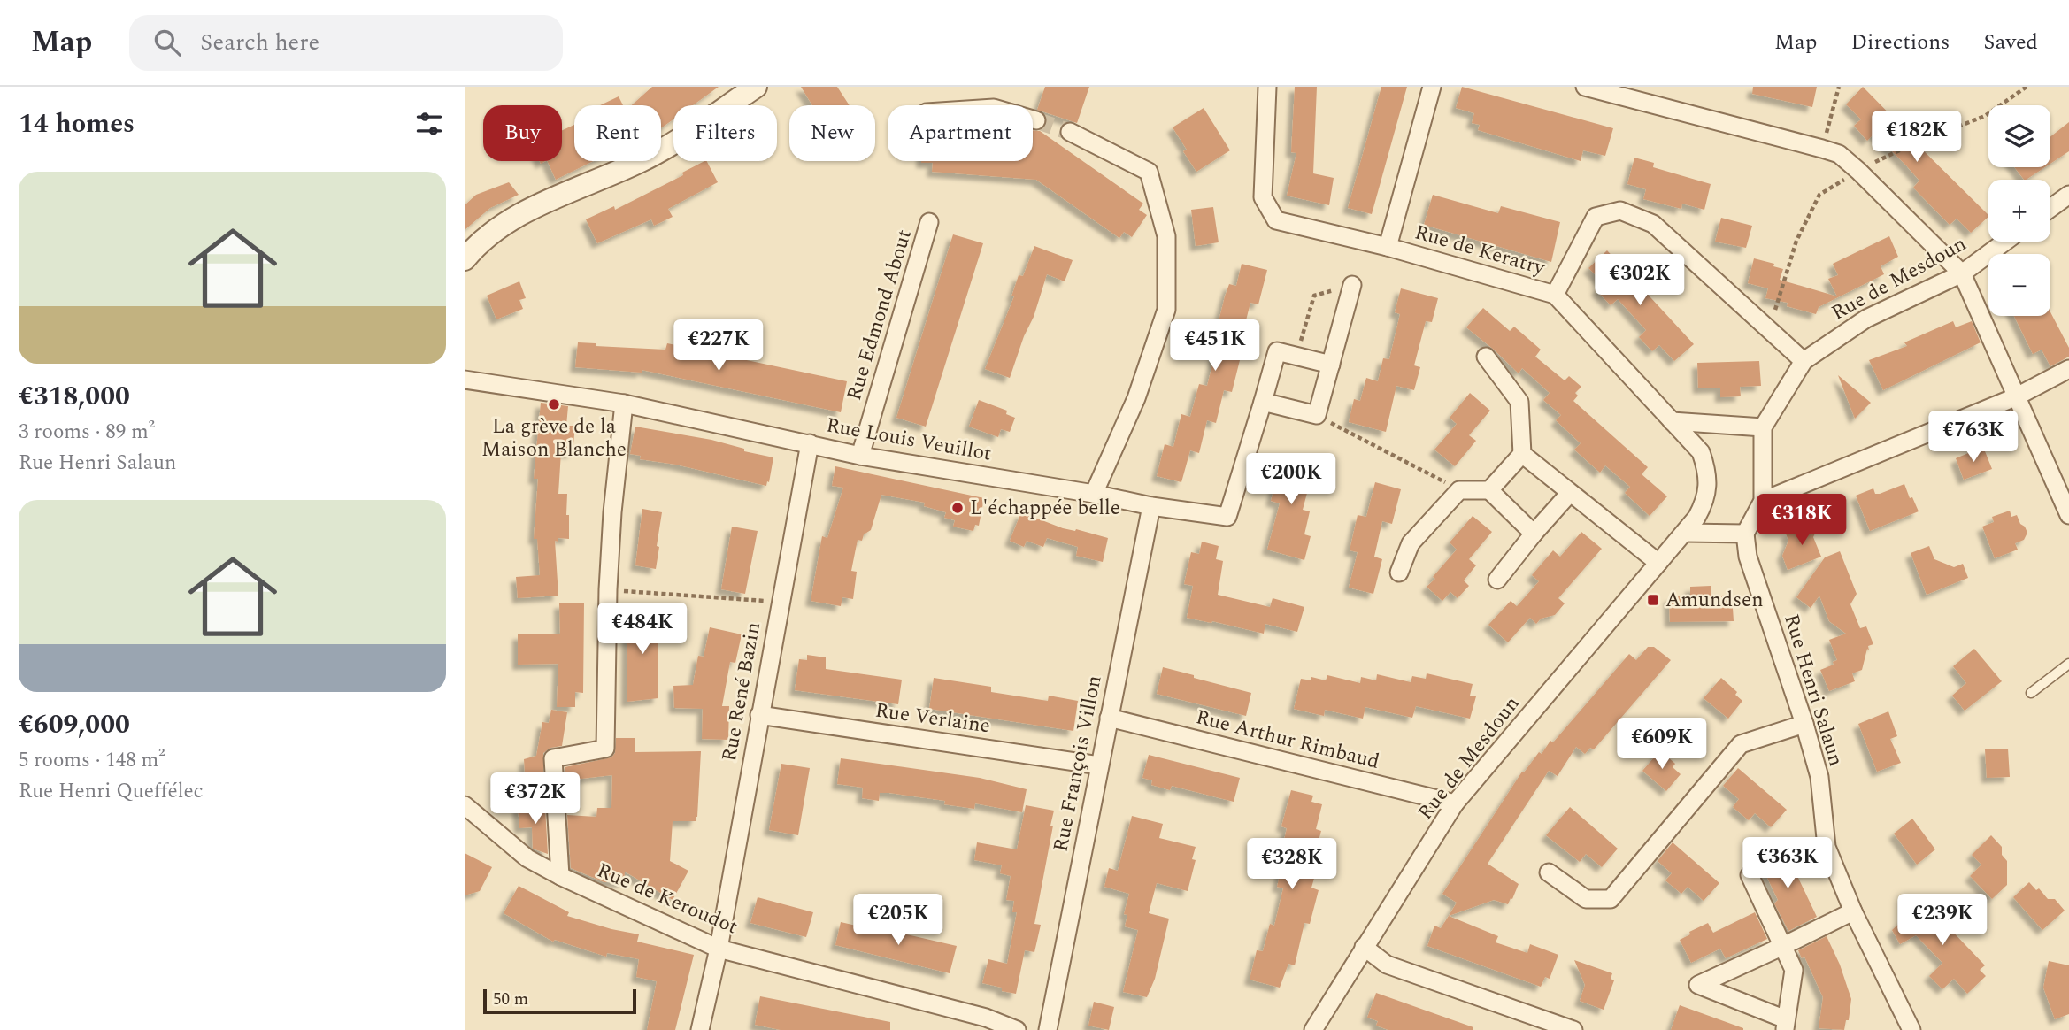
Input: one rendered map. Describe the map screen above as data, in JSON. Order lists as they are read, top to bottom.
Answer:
{
  "streets": {
    "street": [
      "Rue de Keratry",
      "Rue de Mesdoun",
      "Rue Edmond About",
      "Rue Louis Veuillot",
      "Rue Henri Salaun",
      "Rue René Bazin",
      "Rue Verlaine",
      "Rue Arthur Rimbaud",
      "Rue François Villon",
      "Rue de Keroudot"
    ]
  },
  "crossings": [
    ["Rue de Keratry", "Rue de Mesdoun"],
    ["Rue de Mesdoun", "Rue Arthur Rimbaud"],
    ["Rue Edmond About", "Rue Louis Veuillot"],
    ["Rue Louis Veuillot", "Rue René Bazin"],
    ["Rue Louis Veuillot", "Rue François Villon"],
    ["Rue René Bazin", "Rue Verlaine"],
    ["Rue René Bazin", "Rue de Keroudot"],
    ["Rue Verlaine", "Rue François Villon"],
    ["Rue Arthur Rimbaud", "Rue François Villon"]
  ],
  "places": {
    "other": ["La grève de la Maison Blanche", "L'échappée belle"],
    "transit": ["Amundsen"]
  },
  "scale_bar": "50 m",
  "page": {
    "header": "Map",
    "search": "Search here",
    "nav": ["Map", "Directions", "Saved"],
    "heading": "14 homes",
    "map_buttons": ["+", "−"],
    "chip": [
      "Buy",
      "Rent",
      "Filters",
      "New",
      "Apartment"
    ],
    "price": [
      "€182K",
      "€302K",
      "€227K",
      "€451K",
      "€763K",
      "€200K",
      "€318K",
      "€484K",
      "€609K",
      "€372K",
      "€363K",
      "€328K",
      "€205K",
      "€239K"
    ],
    "list": [
      {
        "name": "€318,000",
        "note": "3 rooms · 89 m² · Rue Henri Salaun"
      },
      {
        "name": "€609,000",
        "note": "5 rooms · 148 m² · Rue Henri Queffélec"
      }
    ],
    "scale": "50 m"
  }
}
